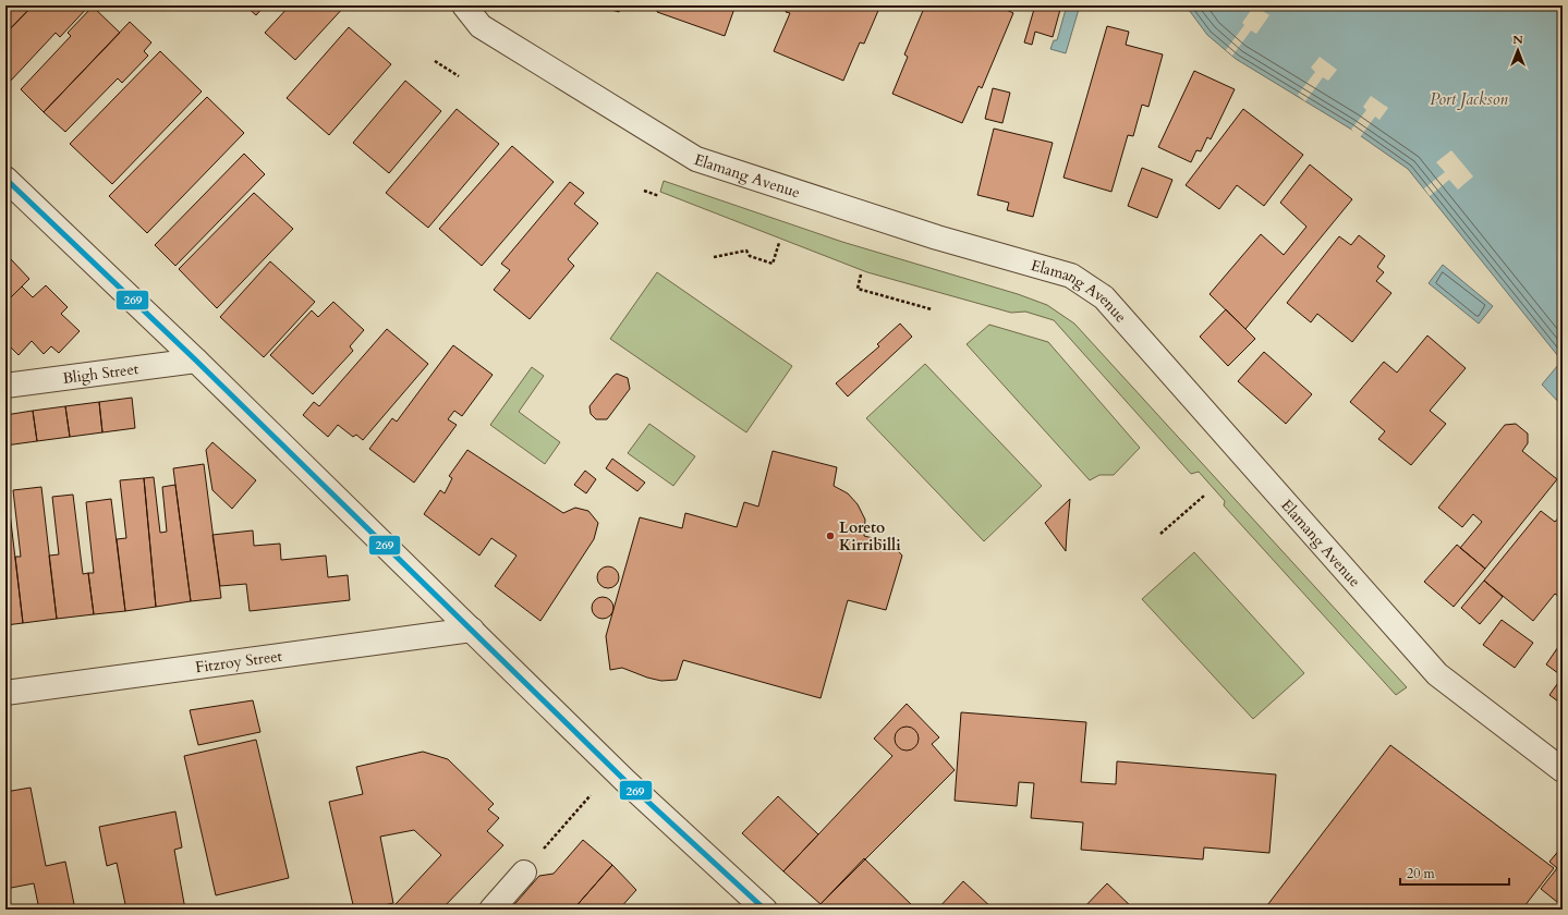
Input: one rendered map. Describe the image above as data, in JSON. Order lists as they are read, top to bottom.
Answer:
{
  "streets": {
    "street": ["Elamang Avenue", "Bligh Street", "Fitzroy Street"]
  },
  "water": ["Port Jackson"],
  "places": ["Loreto Kirribilli"],
  "lines": ["transit line 269"],
  "scale_bar": "20 m",
  "north": "top"
}
